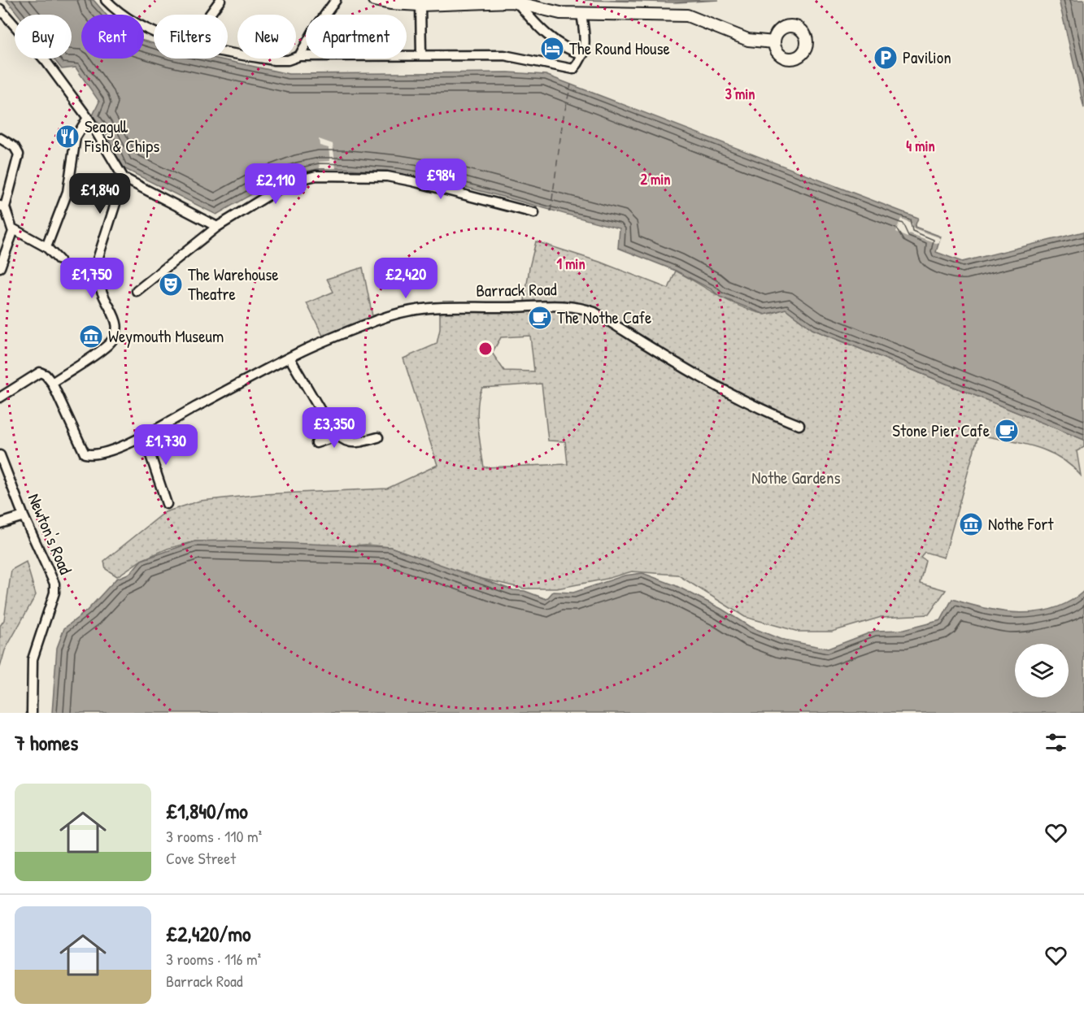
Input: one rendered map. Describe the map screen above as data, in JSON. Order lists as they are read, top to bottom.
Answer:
{
  "streets": {
    "street": ["Barrack Road", "Newton's Road"]
  },
  "parks": ["Nothe Gardens"],
  "places": {
    "hotel": ["The Round House"],
    "parking": ["Pavilion"],
    "restaurant": ["Seagull Fish & Chips"],
    "theatre": ["The Warehouse Theatre"],
    "cafe": ["The Nothe Cafe", "Stone Pier Cafe"],
    "museum": ["Weymouth Museum", "Nothe Fort"]
  },
  "page": {
    "chip": [
      "Buy",
      "Rent",
      "Filters",
      "New",
      "Apartment"
    ],
    "price": [
      "£984",
      "£2,110",
      "£1,840",
      "£1,750",
      "£2,420",
      "£3,350",
      "£1,730"
    ],
    "heading": "7 homes",
    "list": [
      {
        "name": "£1,840/mo",
        "note": "3 rooms · 110 m² · Cove Street"
      },
      {
        "name": "£2,420/mo",
        "note": "3 rooms · 116 m² · Barrack Road"
      }
    ]
  },
  "rings": [
    "3 min",
    "4 min",
    "2 min",
    "1 min"
  ]
}
